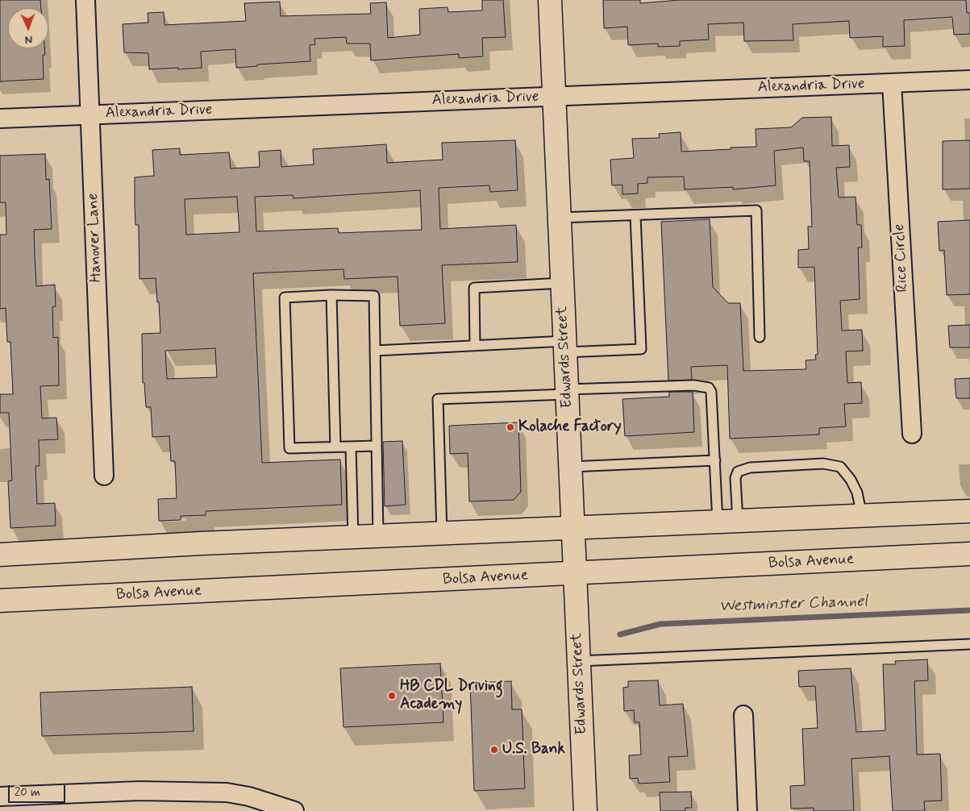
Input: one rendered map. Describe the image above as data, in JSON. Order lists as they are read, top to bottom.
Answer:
{
  "streets": {
    "main road": ["Edwards Street", "Bolsa Avenue"],
    "street": ["Alexandria Drive", "Hanover Lane", "Rice Circle"]
  },
  "crossings": [
    ["Alexandria Drive", "Hanover Lane"],
    ["Alexandria Drive", "Rice Circle"],
    ["Alexandria Drive", "Edwards Street"],
    ["Edwards Street", "Bolsa Avenue"]
  ],
  "water": ["Westminster Channel"],
  "places": ["Kolache Factory", "HB CDL Driving Academy", "U.S. Bank"],
  "scale_bar": "20 m",
  "north": "bottom"
}
